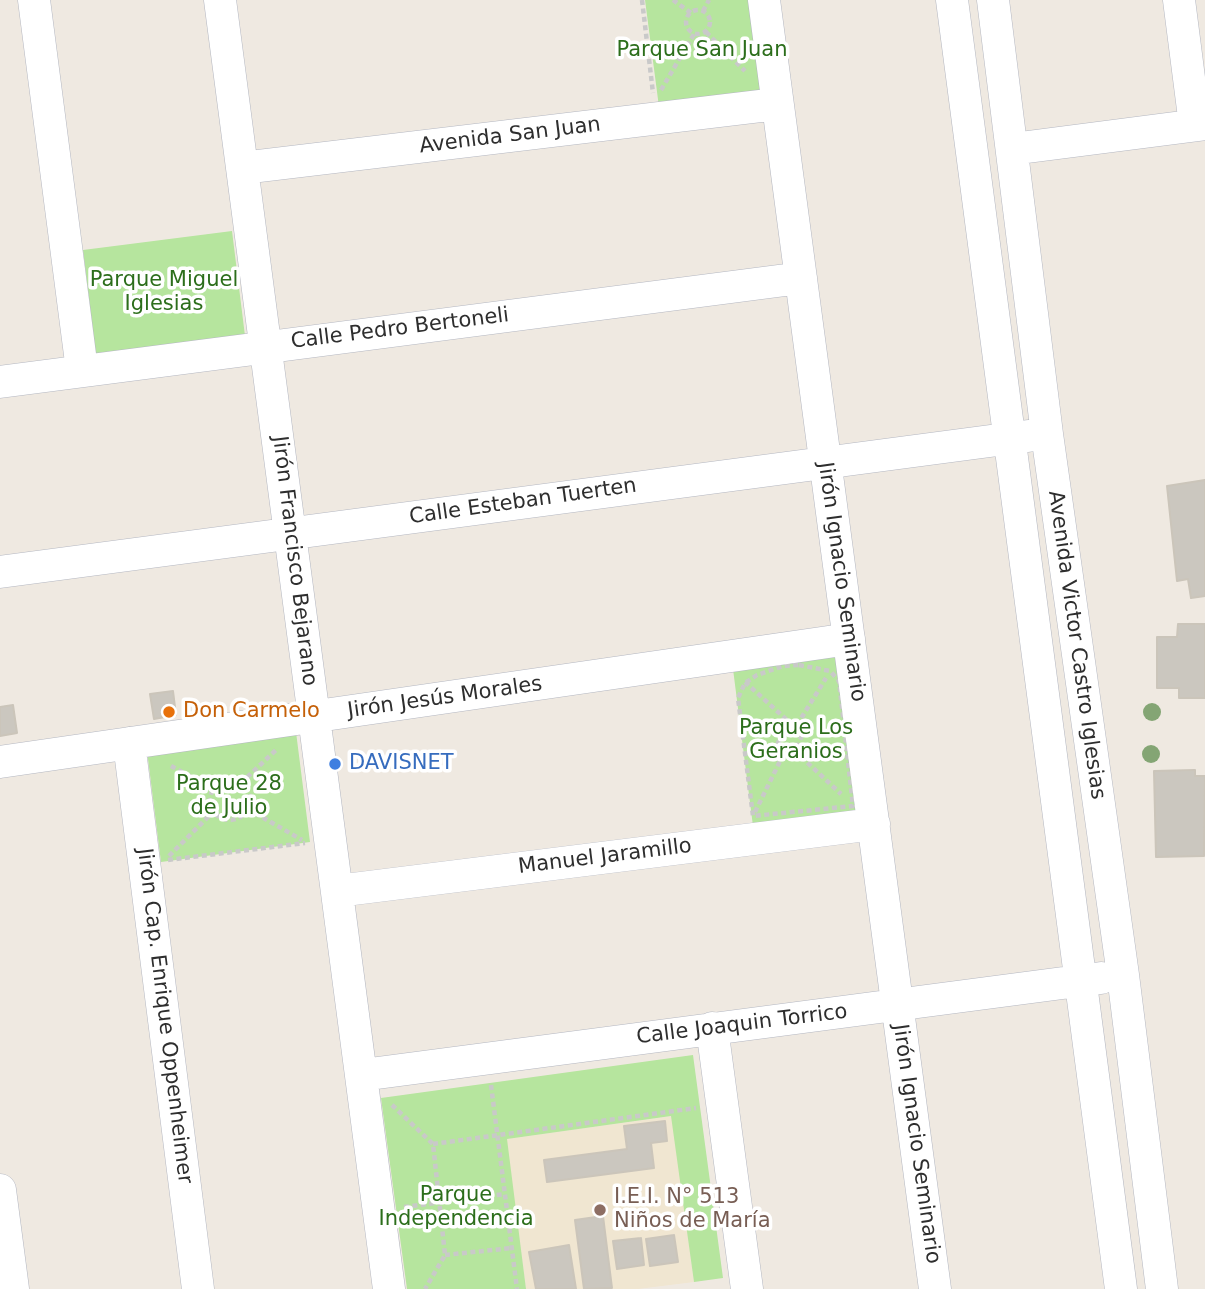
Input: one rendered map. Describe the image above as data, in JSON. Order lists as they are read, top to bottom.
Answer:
{
  "streets": {
    "street": [
      "Avenida San Juan",
      "Calle Pedro Bertoneli",
      "Calle Esteban Tuerten",
      "Jirón Francisco Bejarano",
      "Jirón Ignacio Seminario",
      "Avenida Victor Castro Iglesias",
      "Jirón Jesús Morales",
      "Manuel Jaramillo",
      "Jirón Cap. Enrique Oppenheimer",
      "Calle Joaquin Torrico"
    ]
  },
  "crossings": [
    ["Avenida San Juan", "Jirón Francisco Bejarano"],
    ["Avenida San Juan", "Jirón Ignacio Seminario"],
    ["Calle Pedro Bertoneli", "Jirón Francisco Bejarano"],
    ["Calle Pedro Bertoneli", "Jirón Ignacio Seminario"],
    ["Calle Esteban Tuerten", "Jirón Francisco Bejarano"],
    ["Calle Esteban Tuerten", "Jirón Ignacio Seminario"],
    ["Calle Esteban Tuerten", "Avenida Victor Castro Iglesias"],
    ["Jirón Francisco Bejarano", "Jirón Jesús Morales"],
    ["Jirón Francisco Bejarano", "Manuel Jaramillo"],
    ["Jirón Francisco Bejarano", "Calle Joaquin Torrico"],
    ["Jirón Ignacio Seminario", "Jirón Jesús Morales"],
    ["Jirón Ignacio Seminario", "Manuel Jaramillo"],
    ["Jirón Ignacio Seminario", "Calle Joaquin Torrico"],
    ["Avenida Victor Castro Iglesias", "Calle Joaquin Torrico"],
    ["Jirón Jesús Morales", "Jirón Cap. Enrique Oppenheimer"]
  ],
  "parks": [
    "Parque San Juan",
    "Parque Miguel Iglesias",
    "Parque Los Geranios",
    "Parque 28 de Julio",
    "Parque Independencia"
  ],
  "places": ["Don Carmelo", "DAVISNET", "I.E.I. N° 513 Niños de María"]
}
